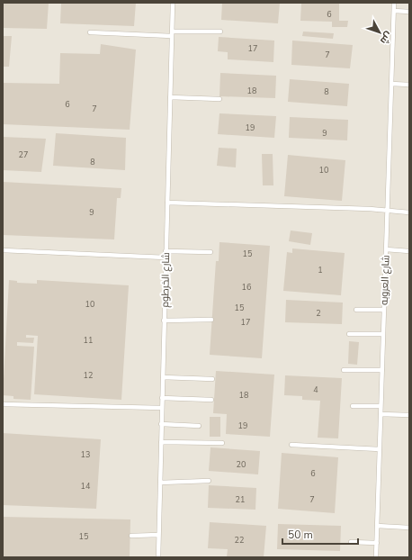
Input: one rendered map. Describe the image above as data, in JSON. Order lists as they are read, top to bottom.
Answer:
{
  "streets": {
    "lane": ["شارع الخرطوم", "شارع العروبه"]
  },
  "house_numbers": [
    "6",
    "17",
    "7",
    "18",
    "8",
    "6",
    "7",
    "19",
    "9",
    "27",
    "8",
    "10",
    "9",
    "15",
    "1",
    "16",
    "10",
    "15",
    "2",
    "17",
    "11",
    "12",
    "4",
    "18",
    "19",
    "13",
    "20",
    "6",
    "14",
    "21",
    "7",
    "15",
    "22"
  ],
  "scale_bar": "50 m",
  "north": "bottom right"
}
